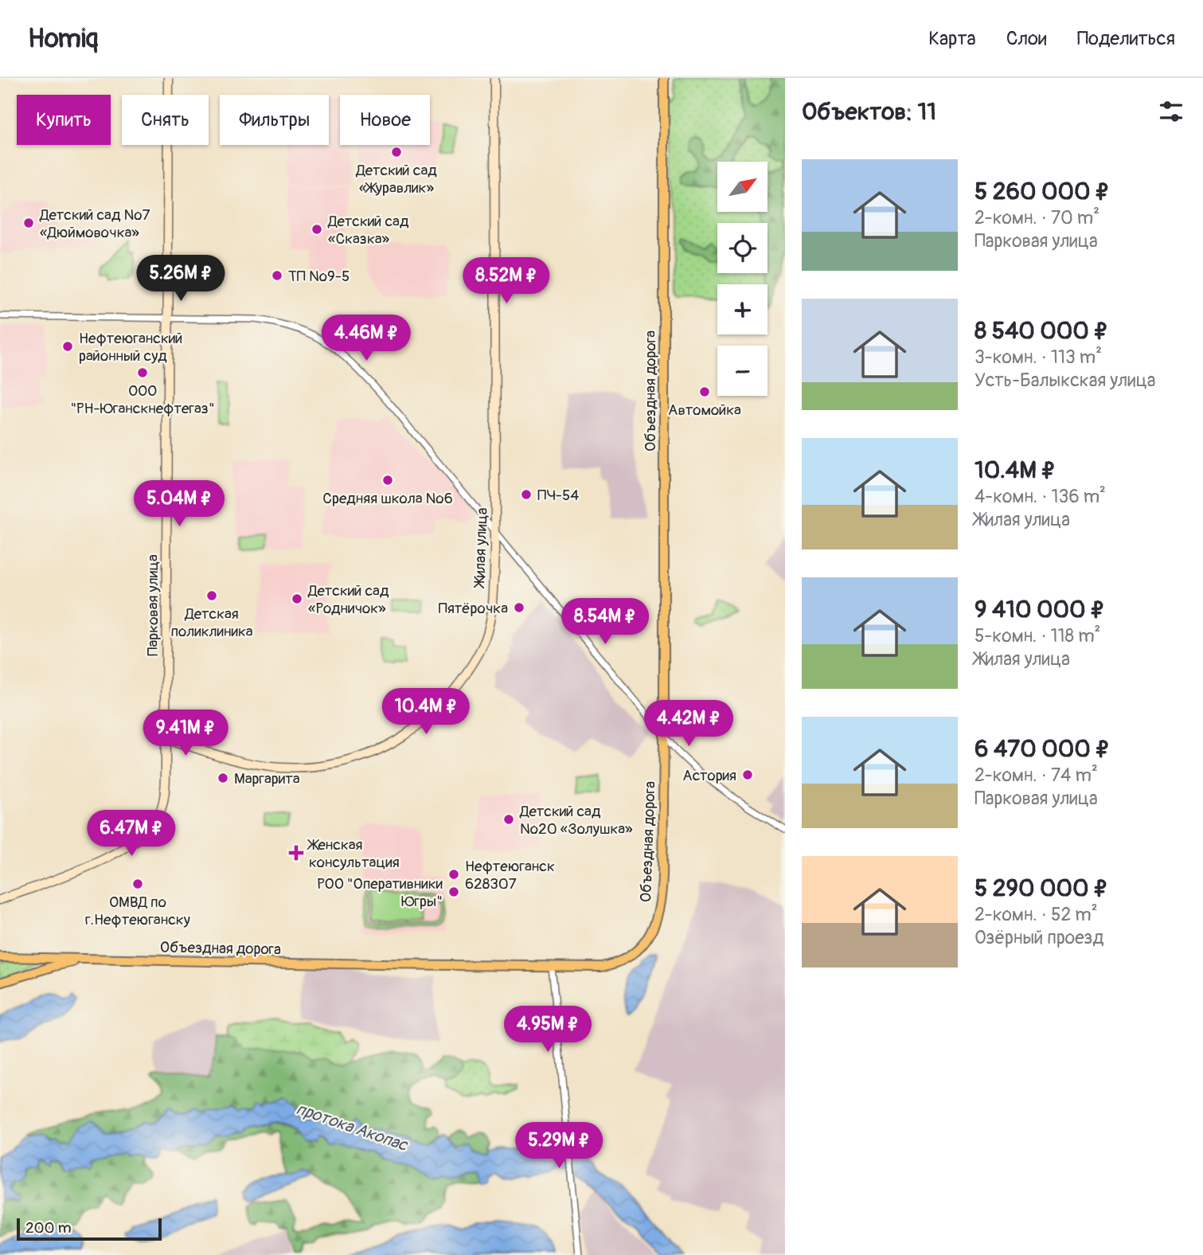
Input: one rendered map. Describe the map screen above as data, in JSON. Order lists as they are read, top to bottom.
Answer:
{
  "streets": {
    "main road": ["Объездная дорога", "Жилая улица", "Парковая улица"]
  },
  "crossings": [
    ["Жилая улица", "Парковая улица"]
  ],
  "water": ["протока Акопас"],
  "places": {
    "other": [
      "Детский сад «Журавлик»",
      "Детский сад №7 «Дюймовочка»",
      "Детский сад «Сказка»",
      "ТП №9-5",
      "Нефтеюганский районный суд",
      "ООО \"РН-Юганскнефтегаз\"",
      "Автомойка",
      "Средняя школа №6",
      "ПЧ-54",
      "Детская поликлиника",
      "Детский сад «Родничок»",
      "Пятёрочка",
      "Астория",
      "Маргарита",
      "Детский сад №20 «Золушка»",
      "Нефтеюганск 628307",
      "ОМВД по г.Нефтеюганску",
      "РОО \"Оперативники Югры\""
    ],
    "health": ["Женская консультация"]
  },
  "scale_bar": "200 m",
  "north": "top right",
  "page": {
    "header": "Homiq",
    "nav": ["Карта", "Слои", "Поделиться"],
    "heading": "Объектов: 11",
    "chip": [
      "Купить",
      "Снять",
      "Фильтры",
      "Новое"
    ],
    "list": [
      {
        "name": "5 260 000 ₽",
        "note": "2-комн. · 70 m² · Парковая улица"
      },
      {
        "name": "8 540 000 ₽",
        "note": "3-комн. · 113 m² · Усть-Балыкская улица"
      },
      {
        "name": "10.4M ₽",
        "note": "4-комн. · 136 m² · Жилая улица"
      },
      {
        "name": "9 410 000 ₽",
        "note": "5-комн. · 118 m² · Жилая улица"
      },
      {
        "name": "6 470 000 ₽",
        "note": "2-комн. · 74 m² · Парковая улица"
      },
      {
        "name": "5 290 000 ₽",
        "note": "2-комн. · 52 m² · Озёрный проезд"
      }
    ],
    "map_buttons": ["+", "−"],
    "price": [
      "5.26M ₽",
      "8.52M ₽",
      "4.46M ₽",
      "5.04M ₽",
      "8.54M ₽",
      "10.4M ₽",
      "4.42M ₽",
      "9.41M ₽",
      "6.47M ₽",
      "4.95M ₽",
      "5.29M ₽"
    ],
    "scale": "200 m"
  }
}
